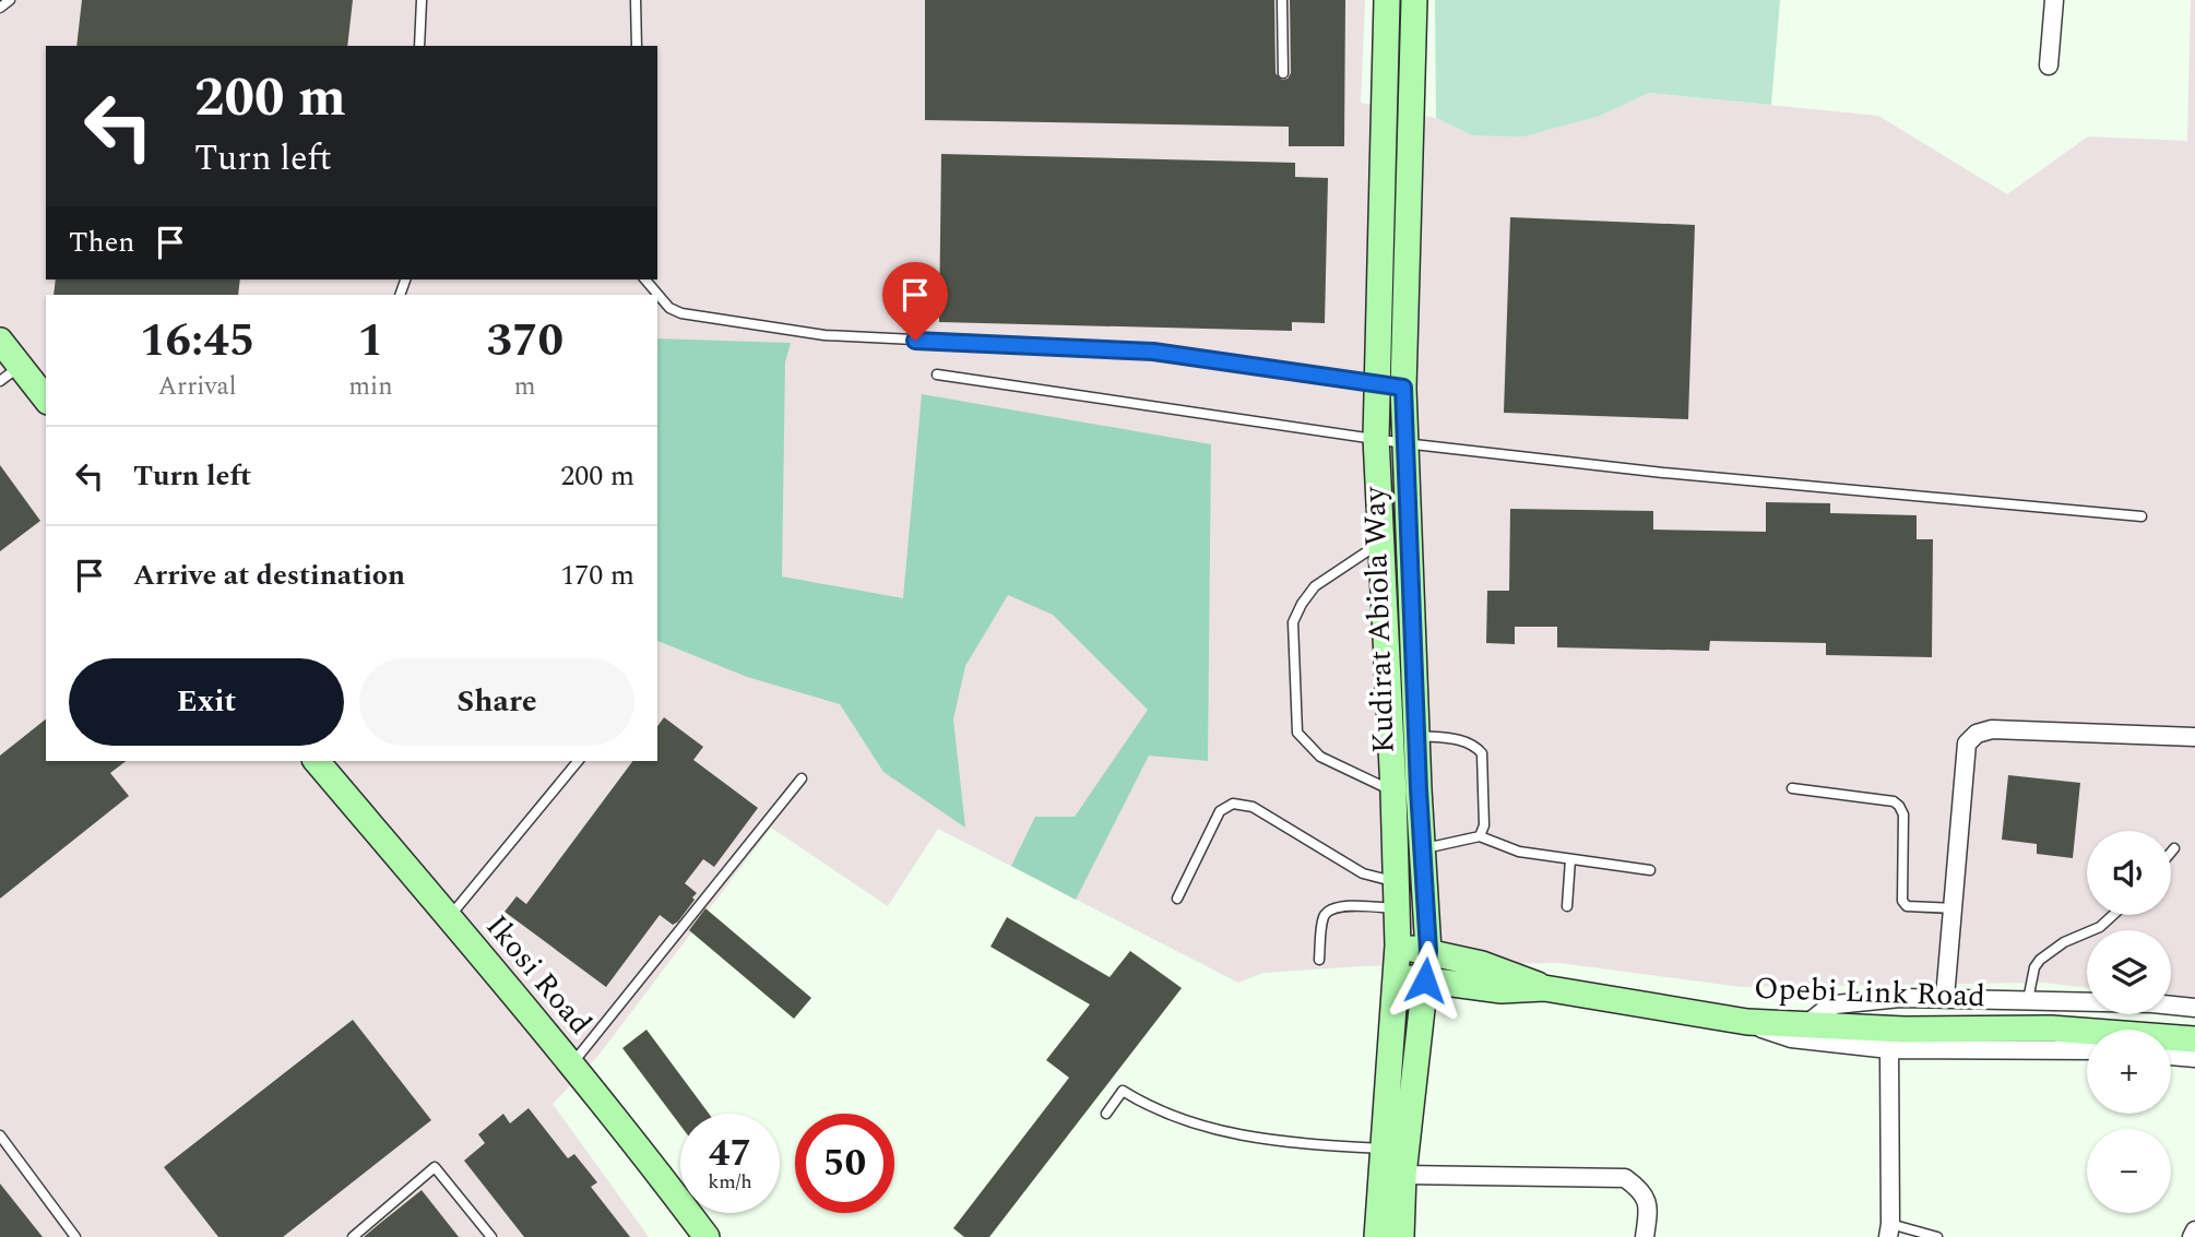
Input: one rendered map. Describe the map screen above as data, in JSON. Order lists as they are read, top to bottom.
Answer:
{
  "streets": {
    "main road": ["Kudirat Abiola Way", "Ikosi Road", "Opebi Link Road"]
  },
  "crossings": [
    ["Kudirat Abiola Way", "Opebi Link Road"]
  ],
  "page": {
    "turn": ["200 m", "Turn left"],
    "then": "Then",
    "eta": [
      "16:45",
      "Arrival",
      "1",
      "min",
      "370",
      "m"
    ],
    "list": [
      {
        "name": "Turn left",
        "value": "200 m"
      },
      {
        "name": "Arrive at destination",
        "value": "170 m"
      }
    ],
    "buttons": ["Exit", "Share"],
    "map_buttons": ["+", "−"],
    "speed": "47 km/h",
    "limit": "50"
  }
}
